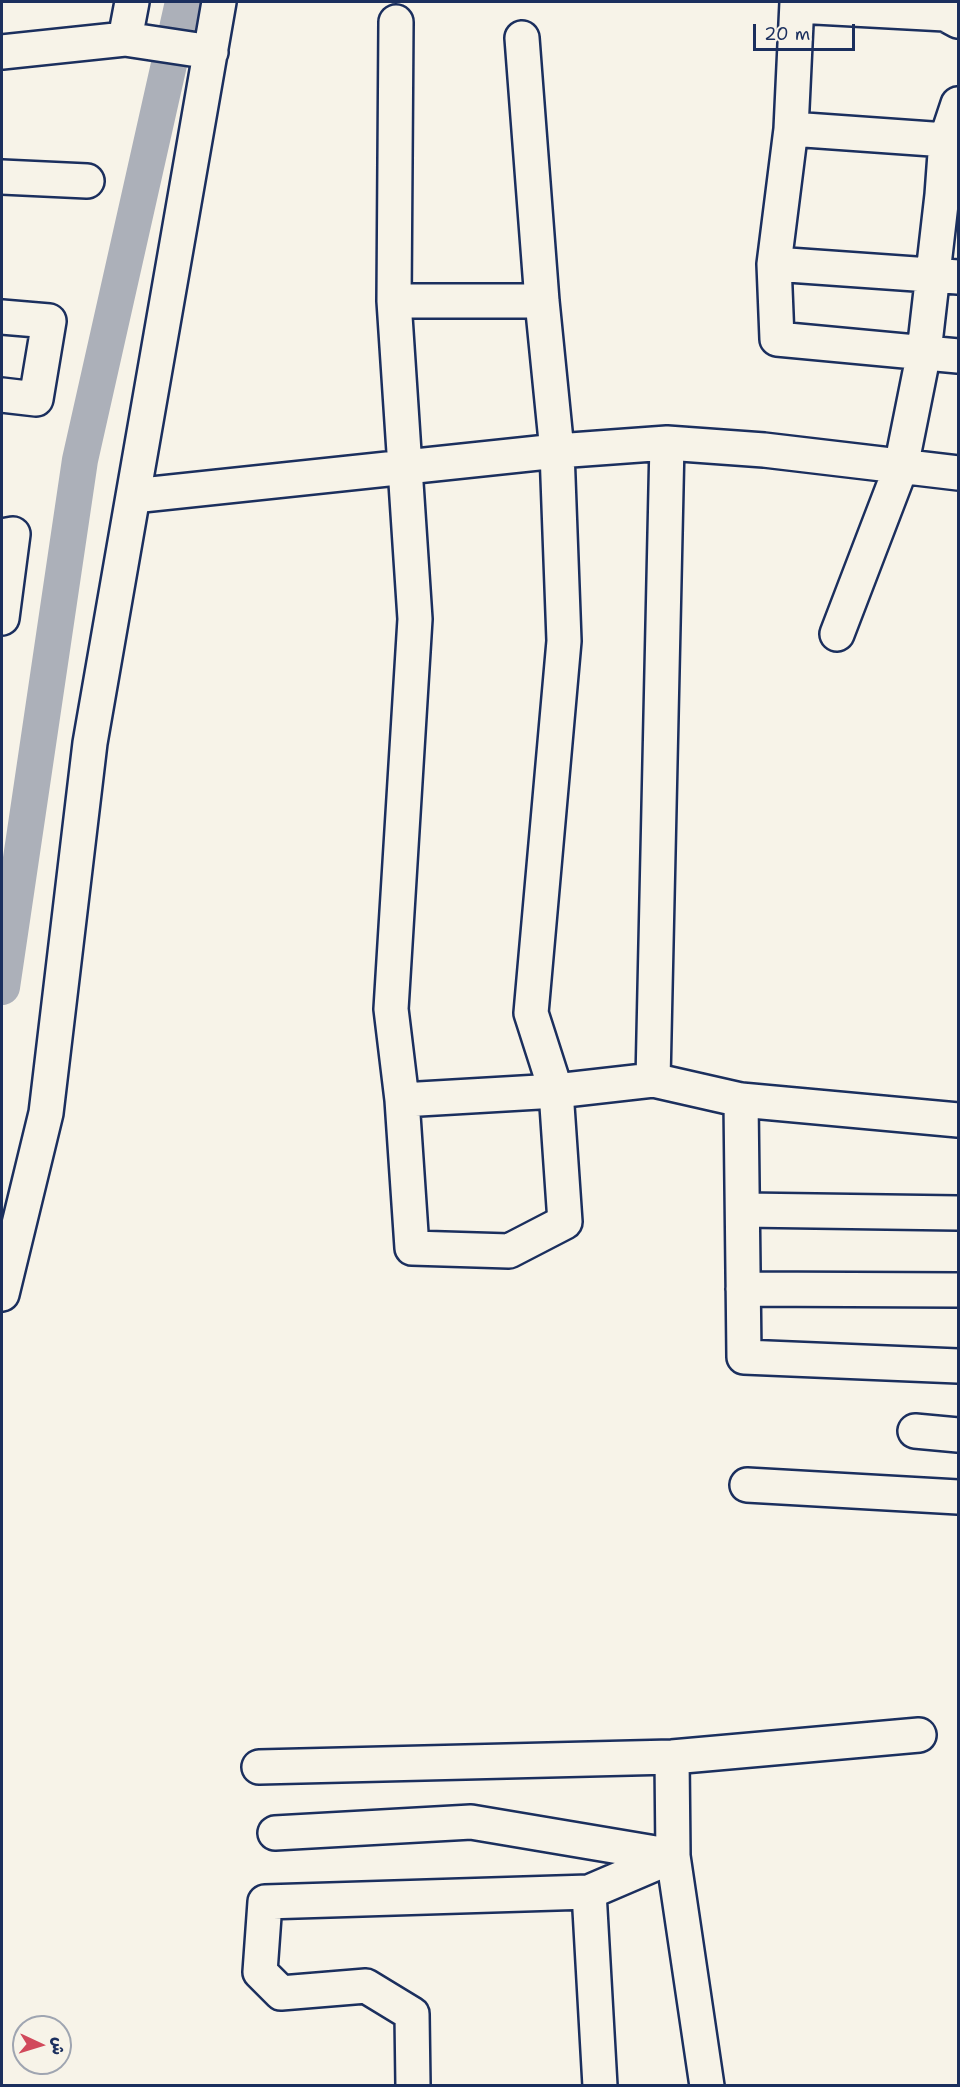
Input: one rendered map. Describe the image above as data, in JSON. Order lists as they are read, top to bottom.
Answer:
{
  "scale_bar": "20 m",
  "north": "right"
}
